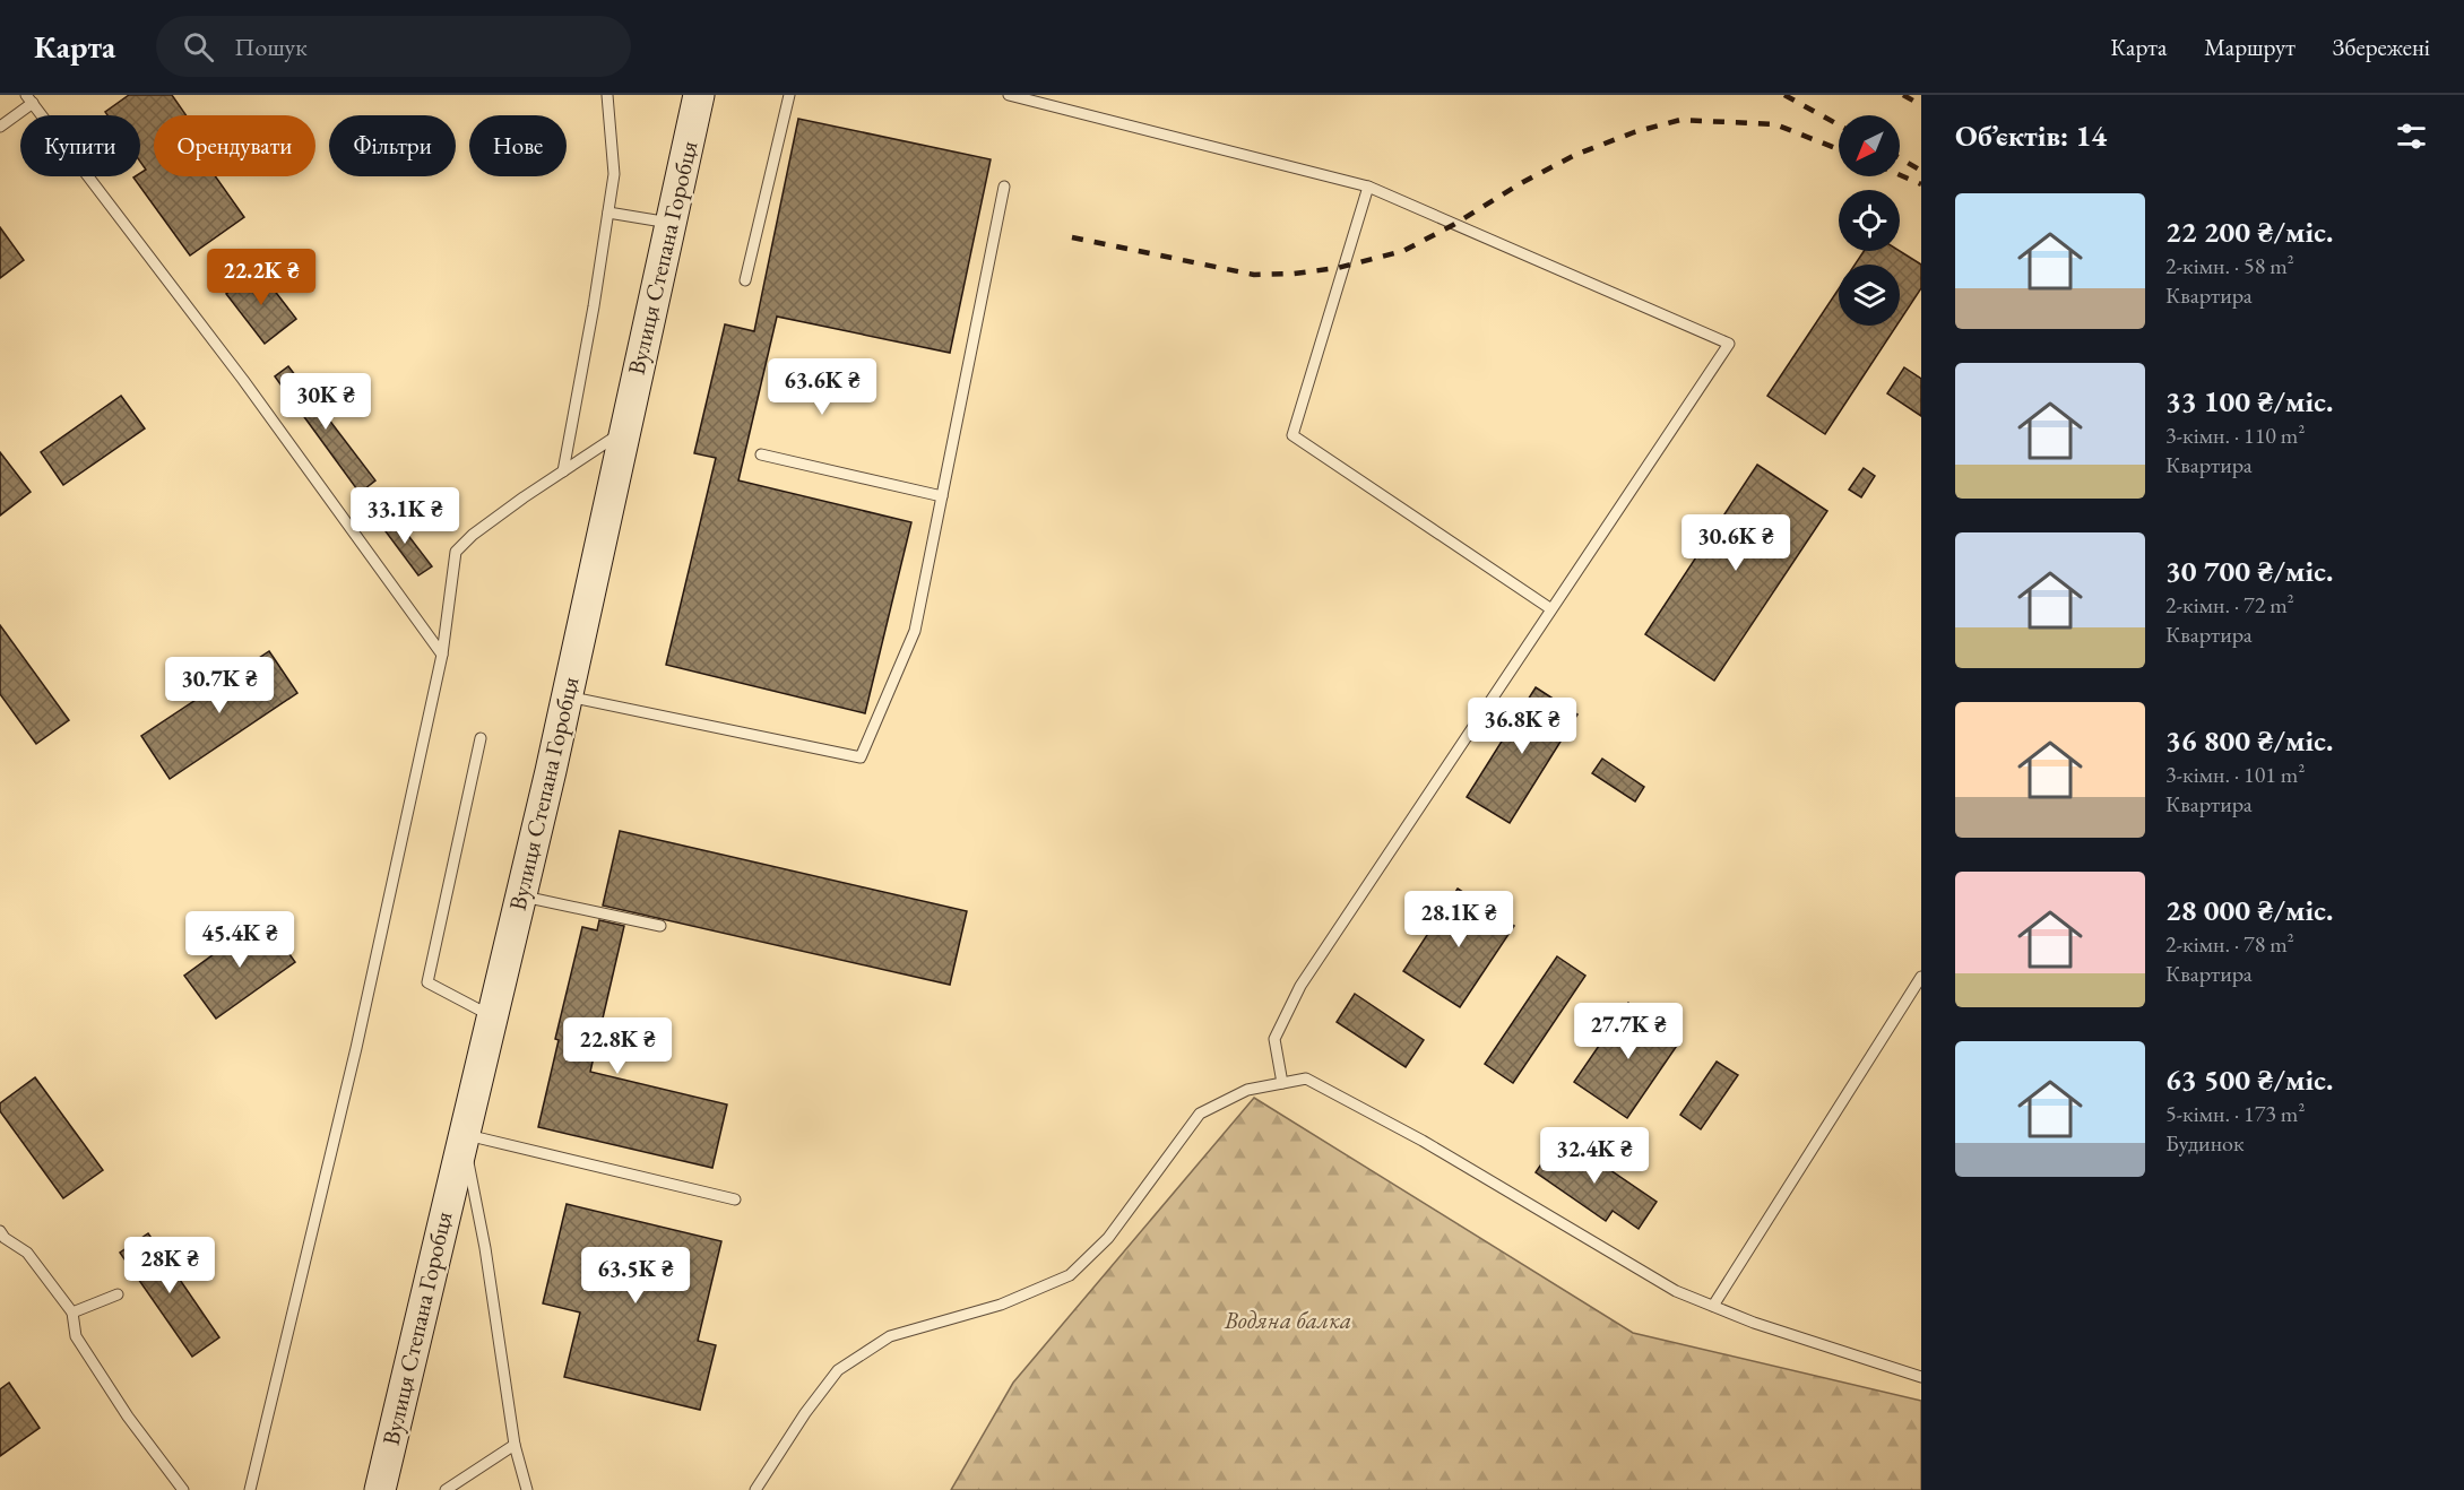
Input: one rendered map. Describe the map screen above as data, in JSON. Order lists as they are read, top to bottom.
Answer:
{
  "streets": {
    "main road": ["Вулиця Степана Горобця"]
  },
  "parks": ["Водяна балка"],
  "north": "bottom left",
  "page": {
    "header": "Карта",
    "search": "Пошук",
    "nav": ["Карта", "Маршрут", "Збережені"],
    "heading": "Об’єктів: 14",
    "chip": [
      "Купити",
      "Орендувати",
      "Фільтри",
      "Нове"
    ],
    "list": [
      {
        "name": "22 200 ₴/міс.",
        "note": "2-кімн. · 58 m² · Квартира"
      },
      {
        "name": "33 100 ₴/міс.",
        "note": "3-кімн. · 110 m² · Квартира"
      },
      {
        "name": "30 700 ₴/міс.",
        "note": "2-кімн. · 72 m² · Квартира"
      },
      {
        "name": "36 800 ₴/міс.",
        "note": "3-кімн. · 101 m² · Квартира"
      },
      {
        "name": "28 000 ₴/міс.",
        "note": "2-кімн. · 78 m² · Квартира"
      },
      {
        "name": "63 500 ₴/міс.",
        "note": "5-кімн. · 173 m² · Будинок"
      }
    ],
    "price": [
      "22.2K ₴",
      "63.6K ₴",
      "30K ₴",
      "33.1K ₴",
      "30.6K ₴",
      "30.7K ₴",
      "36.8K ₴",
      "28.1K ₴",
      "45.4K ₴",
      "27.7K ₴",
      "22.8K ₴",
      "32.4K ₴",
      "28K ₴",
      "63.5K ₴"
    ]
  }
}
